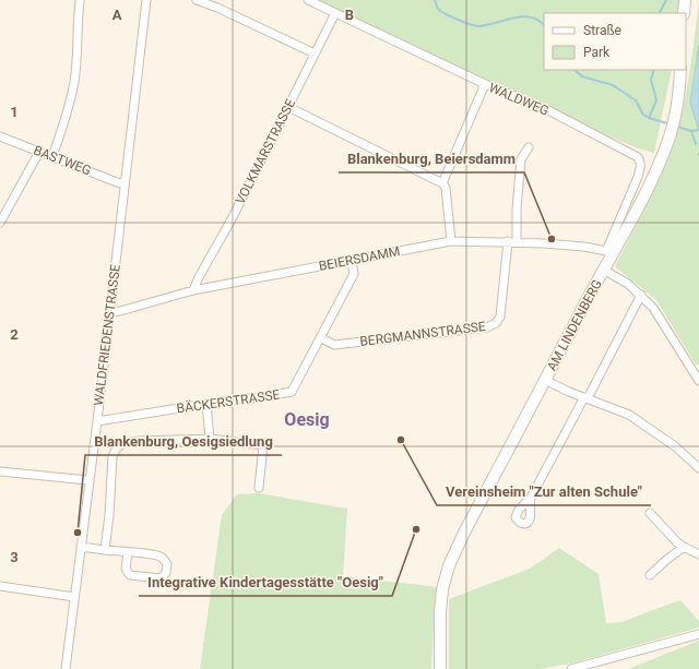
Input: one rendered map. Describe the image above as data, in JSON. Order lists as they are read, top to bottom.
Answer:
{
  "streets": {
    "street": [
      "WALDWEG",
      "VOLKMARSTRASSE",
      "BASTWEG",
      "BEIERSDAMM",
      "AM LINDENBERG",
      "BERGMANNSTRASSE",
      "WALDFRIEDENSTRASSE",
      "BÄCKERSTRASSE"
    ]
  },
  "crossings": [
    ["WALDWEG", "VOLKMARSTRASSE"],
    ["WALDWEG", "BEIERSDAMM"],
    ["VOLKMARSTRASSE", "BEIERSDAMM"],
    ["BASTWEG", "WALDFRIEDENSTRASSE"],
    ["BEIERSDAMM", "BERGMANNSTRASSE"],
    ["BEIERSDAMM", "WALDFRIEDENSTRASSE"],
    ["BEIERSDAMM", "BÄCKERSTRASSE"],
    ["BERGMANNSTRASSE", "BÄCKERSTRASSE"],
    ["WALDFRIEDENSTRASSE", "BÄCKERSTRASSE"]
  ],
  "districts": ["Oesig"],
  "places": [
    "Blankenburg, Beiersdamm",
    "Vereinsheim \"Zur alten Schule\"",
    "Integrative Kindertagesstätte \"Oesig\"",
    "Blankenburg, Oesigsiedlung"
  ],
  "legend": ["Straße", "Park"],
  "grid": {
    "columns": ["A", "B"],
    "rows": ["1", "2", "3"]
  }
}
